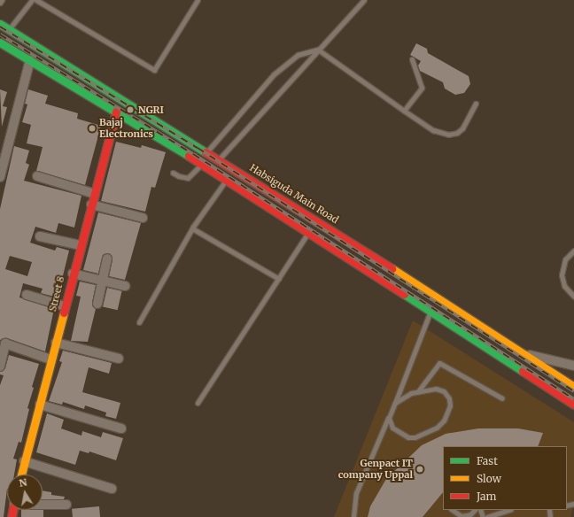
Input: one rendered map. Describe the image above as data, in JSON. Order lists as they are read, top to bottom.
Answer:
{
  "streets": {
    "main road": ["Habsiguda Main Road", "Street 8"]
  },
  "places": ["NGRI", "Bajaj Electronics", "Genpact IT company Uppal"],
  "legend": ["Fast", "Slow", "Jam"],
  "north": "top"
}
